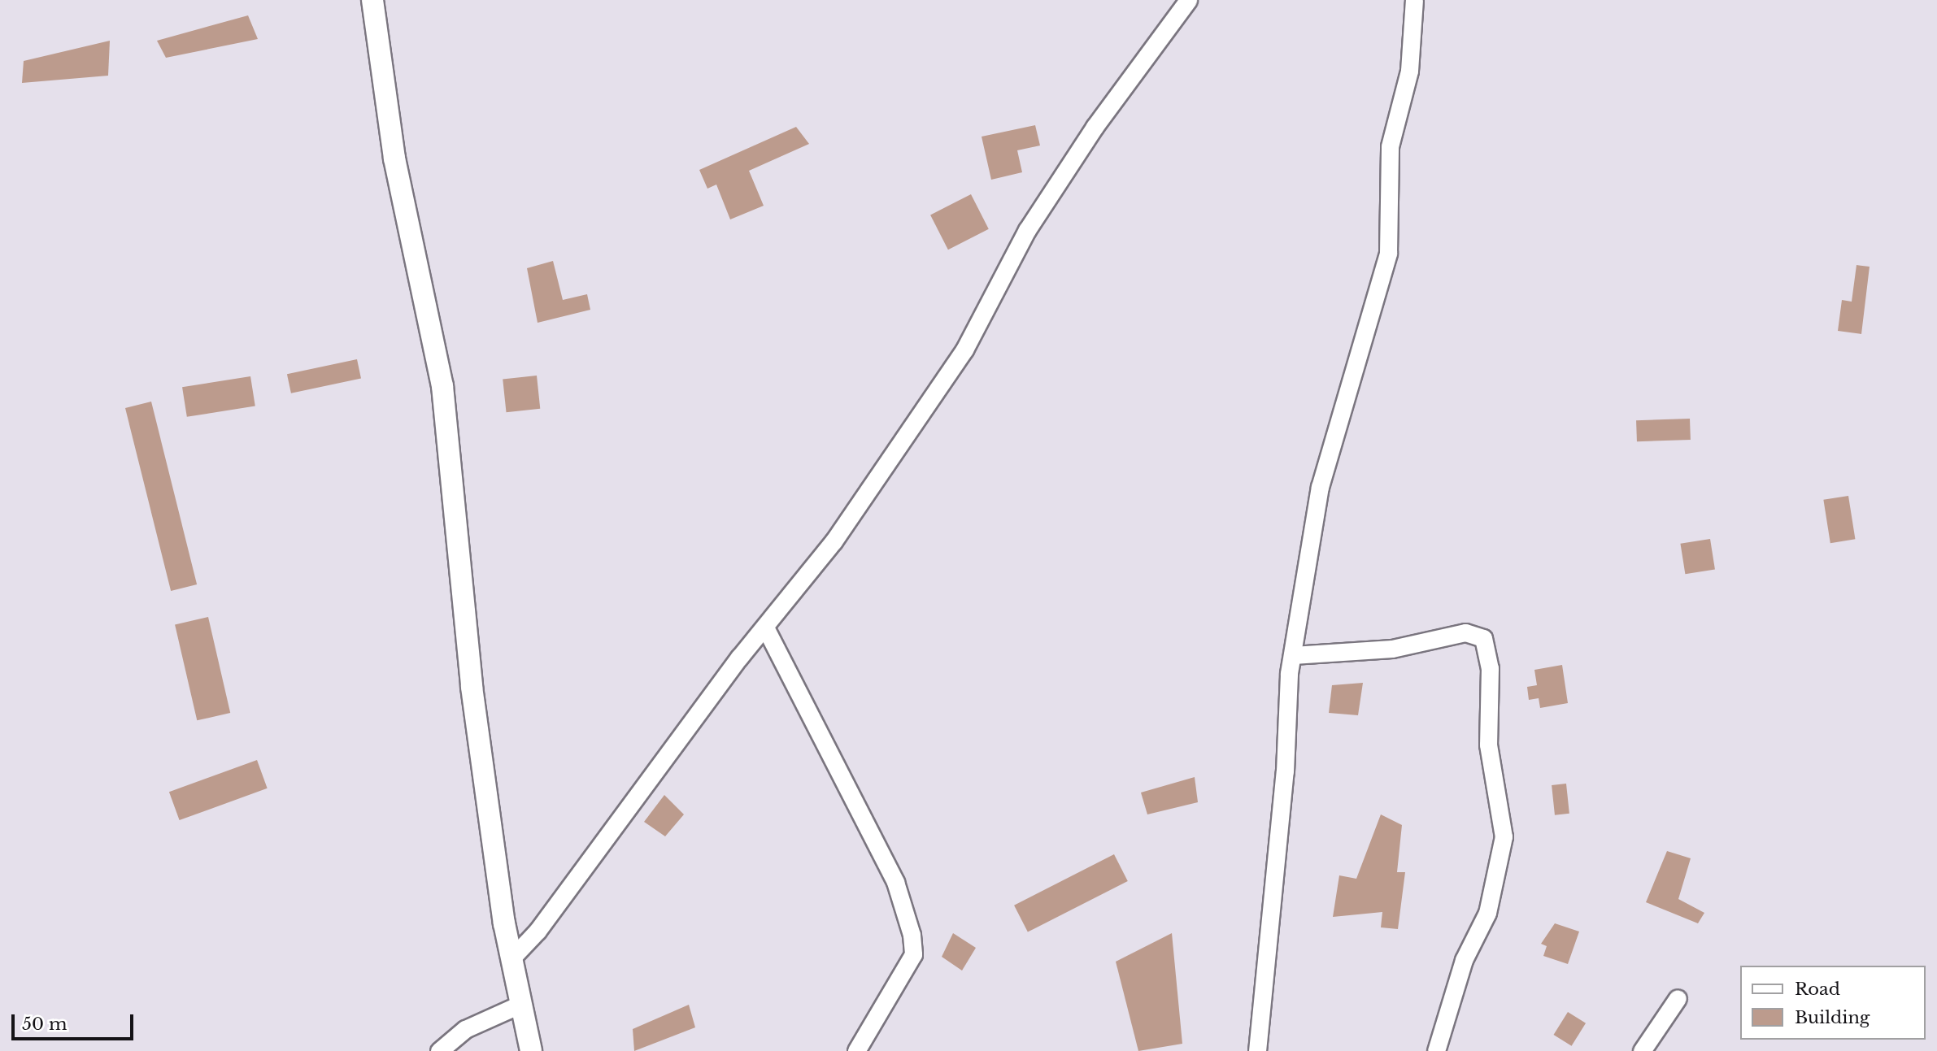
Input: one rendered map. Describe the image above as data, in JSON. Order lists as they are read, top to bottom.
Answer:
{
  "legend": ["Road", "Building"],
  "scale_bar": "50 m"
}
